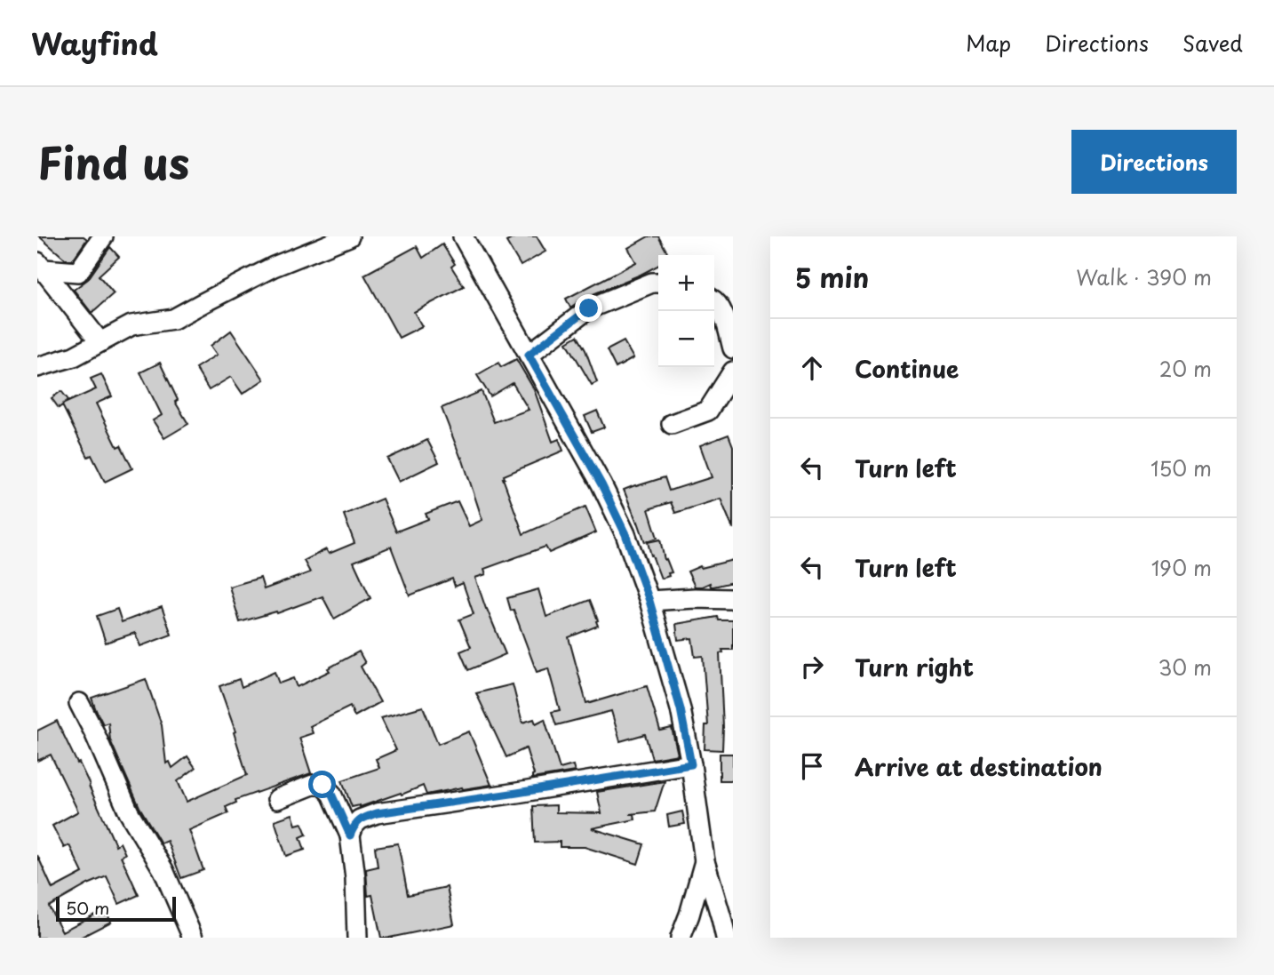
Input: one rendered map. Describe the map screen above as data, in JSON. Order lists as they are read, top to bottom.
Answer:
{
  "scale_bar": "50 m",
  "page": {
    "header": "Wayfind",
    "nav": ["Map", "Directions", "Saved"],
    "title": "Find us",
    "buttons": "Directions",
    "heading": ["5 min", "Walk · 390 m"],
    "map_buttons": ["+", "−"],
    "list": [
      ["Continue", "20 m"],
      ["Turn left", "150 m"],
      ["Turn left", "190 m"],
      ["Turn right", "30 m"],
      "Arrive at destination"
    ],
    "scale": "50 m"
  }
}
